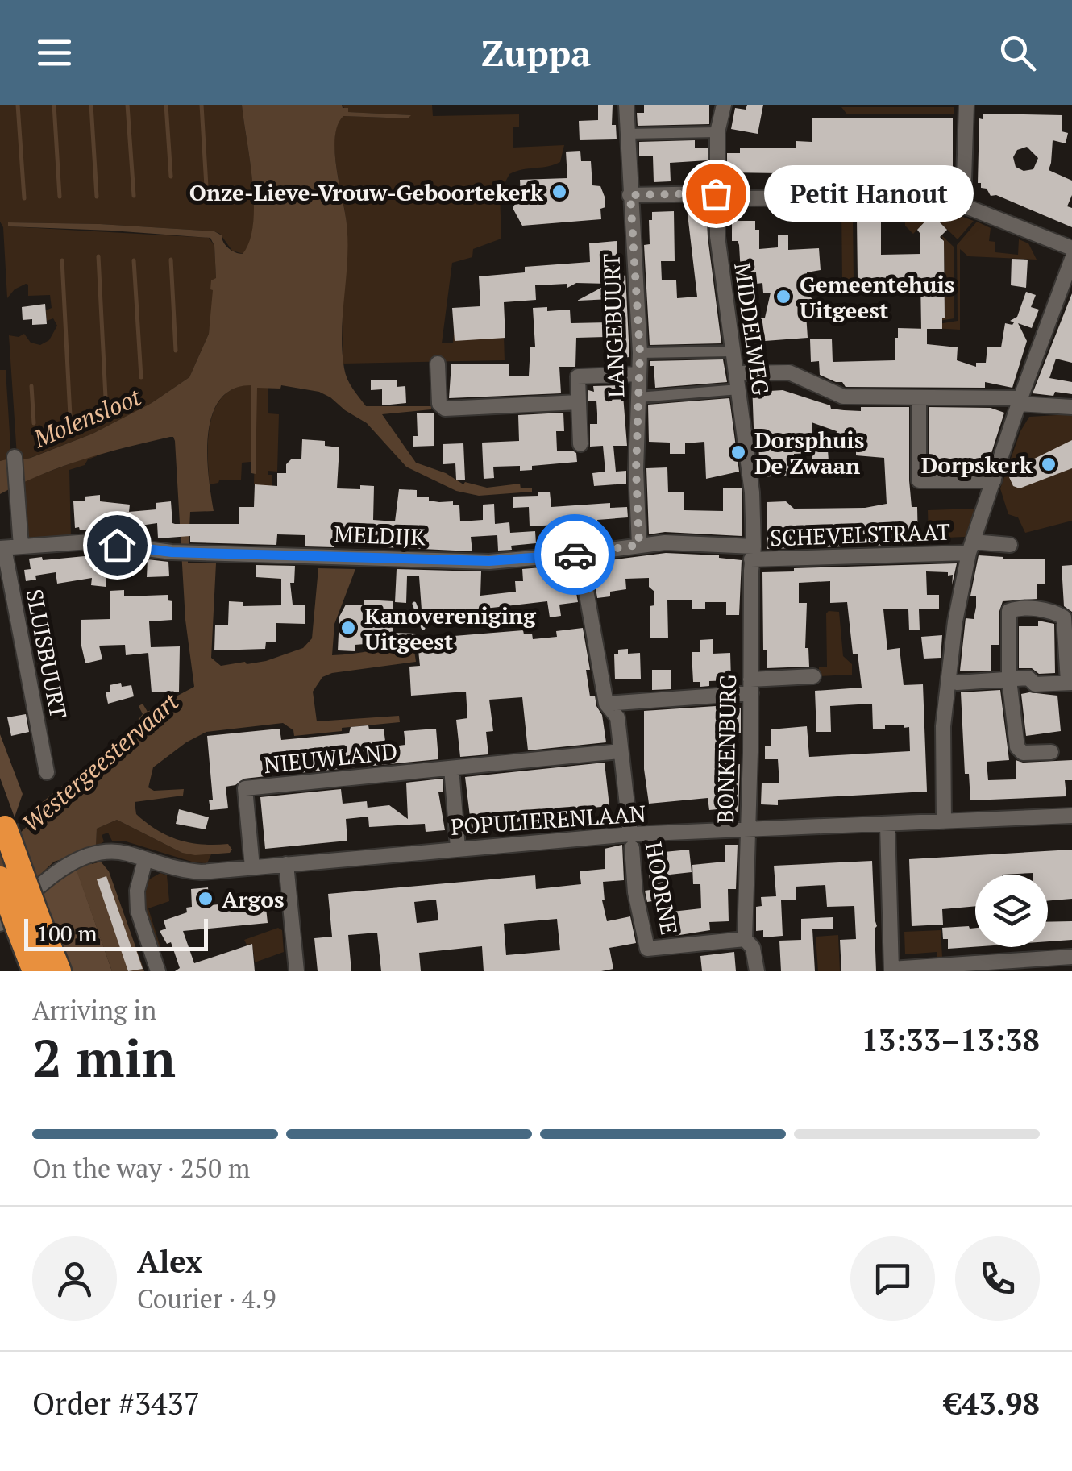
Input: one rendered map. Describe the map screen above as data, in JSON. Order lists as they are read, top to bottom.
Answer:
{
  "streets": {
    "street": [
      "LANGEBUURT",
      "MIDDELWEG",
      "SCHEVELSTRAAT",
      "MELDIJK",
      "SLUISBUURT",
      "BONKENBURG",
      "NIEUWLAND",
      "POPULIERENLAAN",
      "HOORNE"
    ]
  },
  "crossings": [
    ["LANGEBUURT", "MELDIJK"],
    ["MIDDELWEG", "SCHEVELSTRAAT"],
    ["MIDDELWEG", "MELDIJK"],
    ["MIDDELWEG", "BONKENBURG"],
    ["SCHEVELSTRAAT", "MELDIJK"],
    ["SCHEVELSTRAAT", "BONKENBURG"],
    ["MELDIJK", "SLUISBUURT"],
    ["MELDIJK", "BONKENBURG"],
    ["MELDIJK", "HOORNE"],
    ["BONKENBURG", "POPULIERENLAAN"],
    ["BONKENBURG", "HOORNE"],
    ["NIEUWLAND", "POPULIERENLAAN"],
    ["NIEUWLAND", "HOORNE"],
    ["POPULIERENLAAN", "HOORNE"]
  ],
  "water": ["Molensloot", "Westergeestervaart"],
  "places": [
    "Onze-Lieve-Vrouw-Geboortekerk",
    "Petit Hanout",
    "Gemeentehuis Uitgeest",
    "Dorsphuis De Zwaan",
    "Dorpskerk",
    "Kanovereniging Uitgeest",
    "Argos"
  ],
  "scale_bar": "100 m",
  "page": {
    "header": "Zuppa",
    "bubble": "Petit Hanout",
    "scale": "100 m",
    "heading": ["2 min", "Arriving in", "13:33–13:38"],
    "panel": [
      "Alex",
      "Courier · 4.9",
      "Order #3437",
      "€43.98"
    ],
    "bar": "On the way · 250 m"
  }
}
